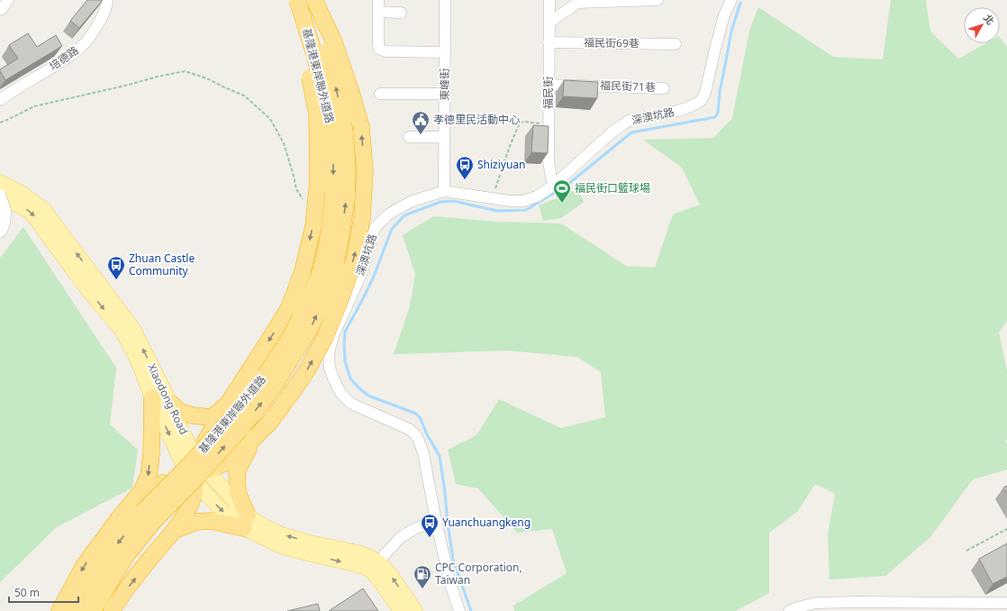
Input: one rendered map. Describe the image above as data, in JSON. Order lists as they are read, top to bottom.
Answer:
{
  "streets": {
    "highway": ["基隆港東岸聯外道路"],
    "main road": ["Xiaodong Road"],
    "street": [
      "福民街69巷",
      "培德路",
      "東峰街",
      "福民街71巷",
      "福民街",
      "深澳坑路"
    ]
  },
  "crossings": [
    ["福民街69巷", "福民街"],
    ["東峰街", "深澳坑路"],
    ["福民街71巷", "福民街"],
    ["福民街", "深澳坑路"]
  ],
  "places": {
    "public building": ["孝德里民活動中心"],
    "bus stop": ["Shiziyuan", "Zhuan Castle Community", "Yuanchuangkeng"],
    "sports": ["福民街口籃球場"],
    "fuel station": ["CPC Corporation, Taiwan"]
  },
  "scale_bar": "50 m",
  "north": "top right"
}
